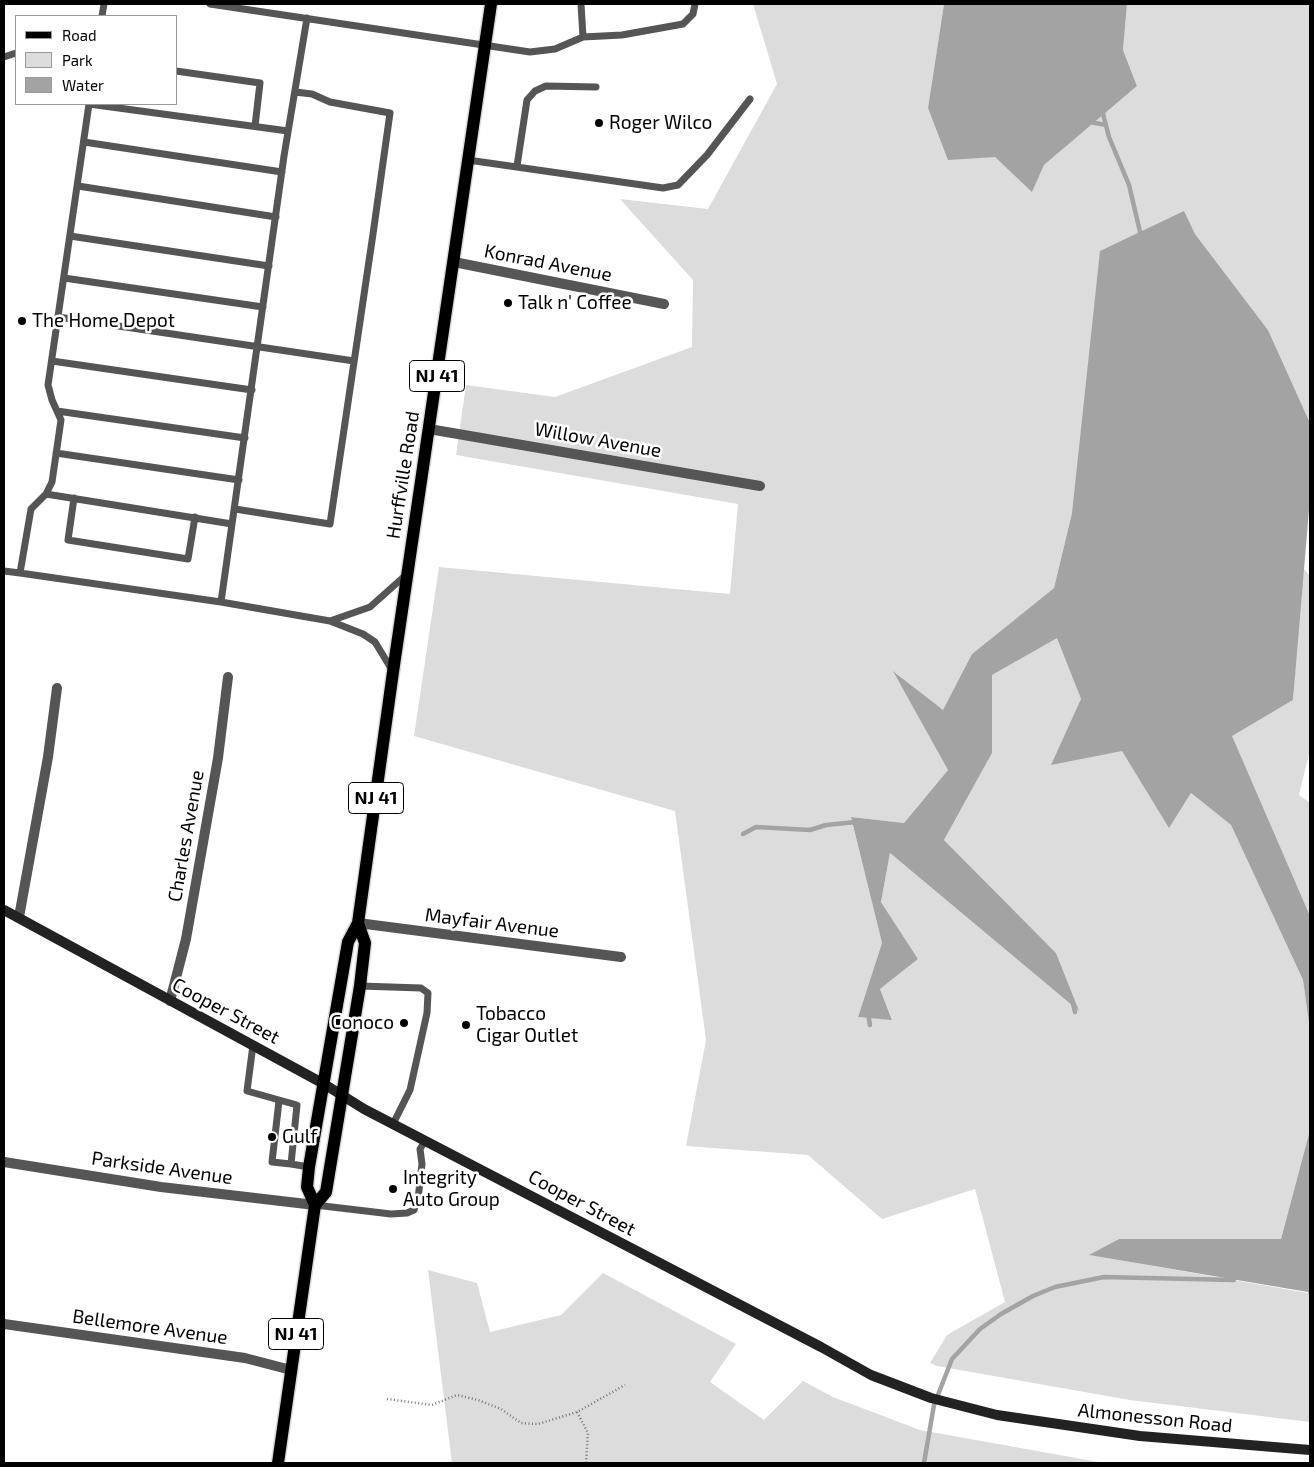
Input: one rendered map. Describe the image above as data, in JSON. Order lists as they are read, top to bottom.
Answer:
{
  "streets": {
    "main road": [
      "NJ 41",
      "Hurffville Road",
      "Cooper Street",
      "Almonesson Road"
    ],
    "street": [
      "Konrad Avenue",
      "Willow Avenue",
      "Charles Avenue",
      "Mayfair Avenue",
      "Parkside Avenue",
      "Bellemore Avenue"
    ]
  },
  "crossings": [
    ["Konrad Avenue", "Hurffville Road"],
    ["Willow Avenue", "Hurffville Road"],
    ["Hurffville Road", "Mayfair Avenue"],
    ["Hurffville Road", "Cooper Street"],
    ["Hurffville Road", "Parkside Avenue"],
    ["Hurffville Road", "Bellemore Avenue"],
    ["Charles Avenue", "Cooper Street"],
    ["Cooper Street", "Almonesson Road"]
  ],
  "places": [
    "Roger Wilco",
    "Talk n' Coffee",
    "The Home Depot",
    "Conoco",
    "Tobacco Cigar Outlet",
    "Gulf",
    "Integrity Auto Group"
  ],
  "legend": ["Road", "Park", "Water"]
}
